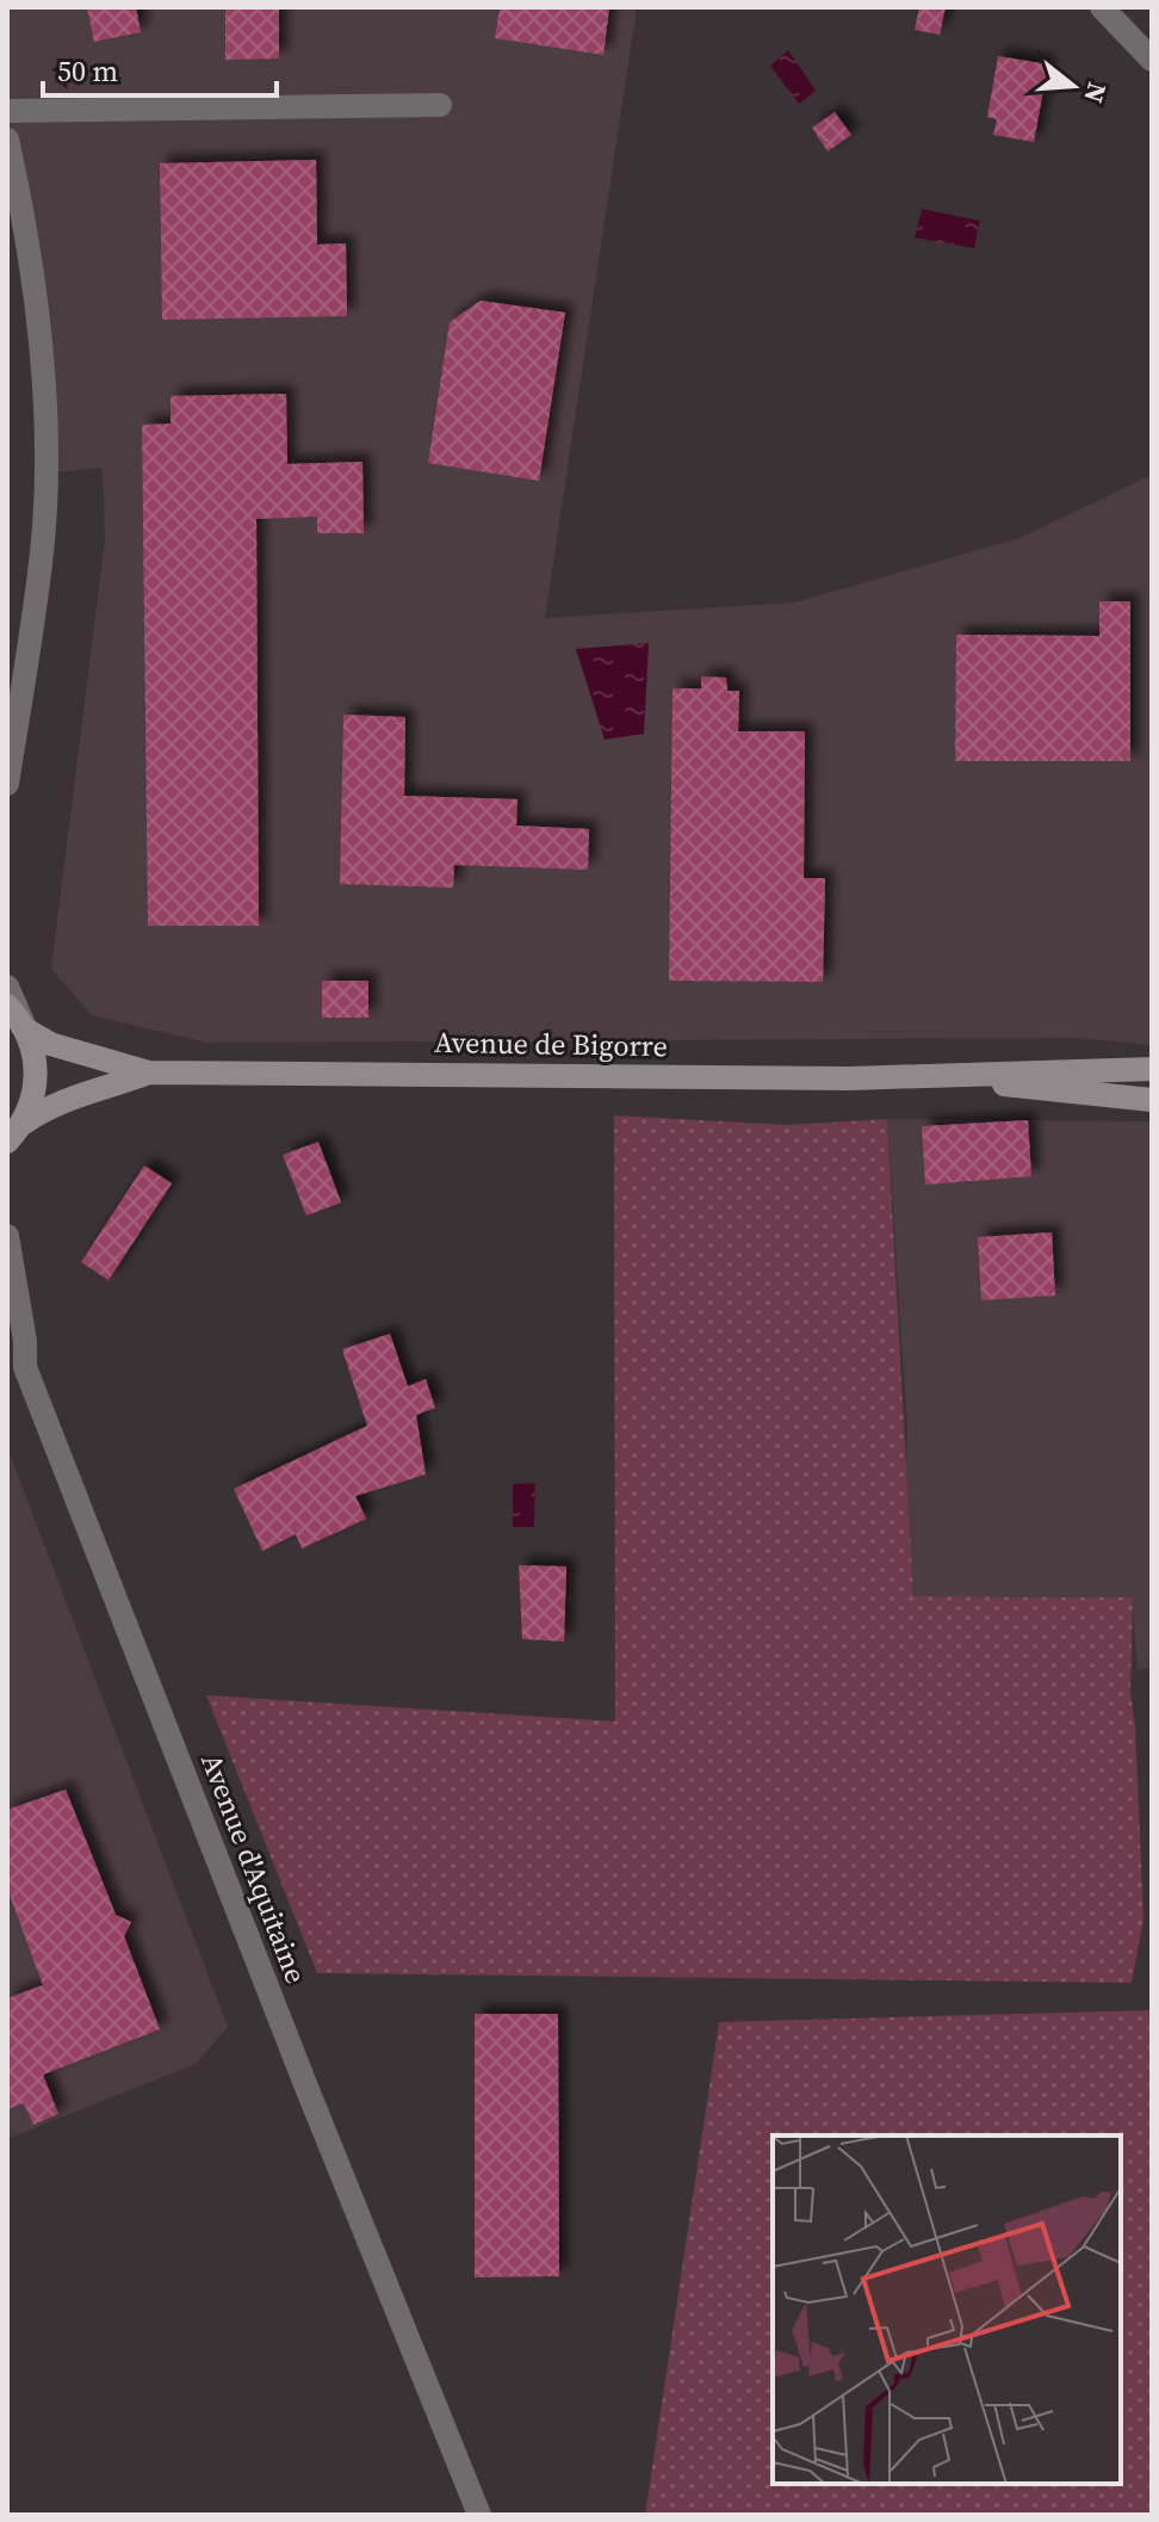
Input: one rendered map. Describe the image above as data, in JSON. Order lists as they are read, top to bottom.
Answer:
{
  "streets": {
    "main road": ["Avenue de Bigorre"],
    "street": ["Avenue d'Aquitaine"]
  },
  "scale_bar": "50 m",
  "north": "right"
}
